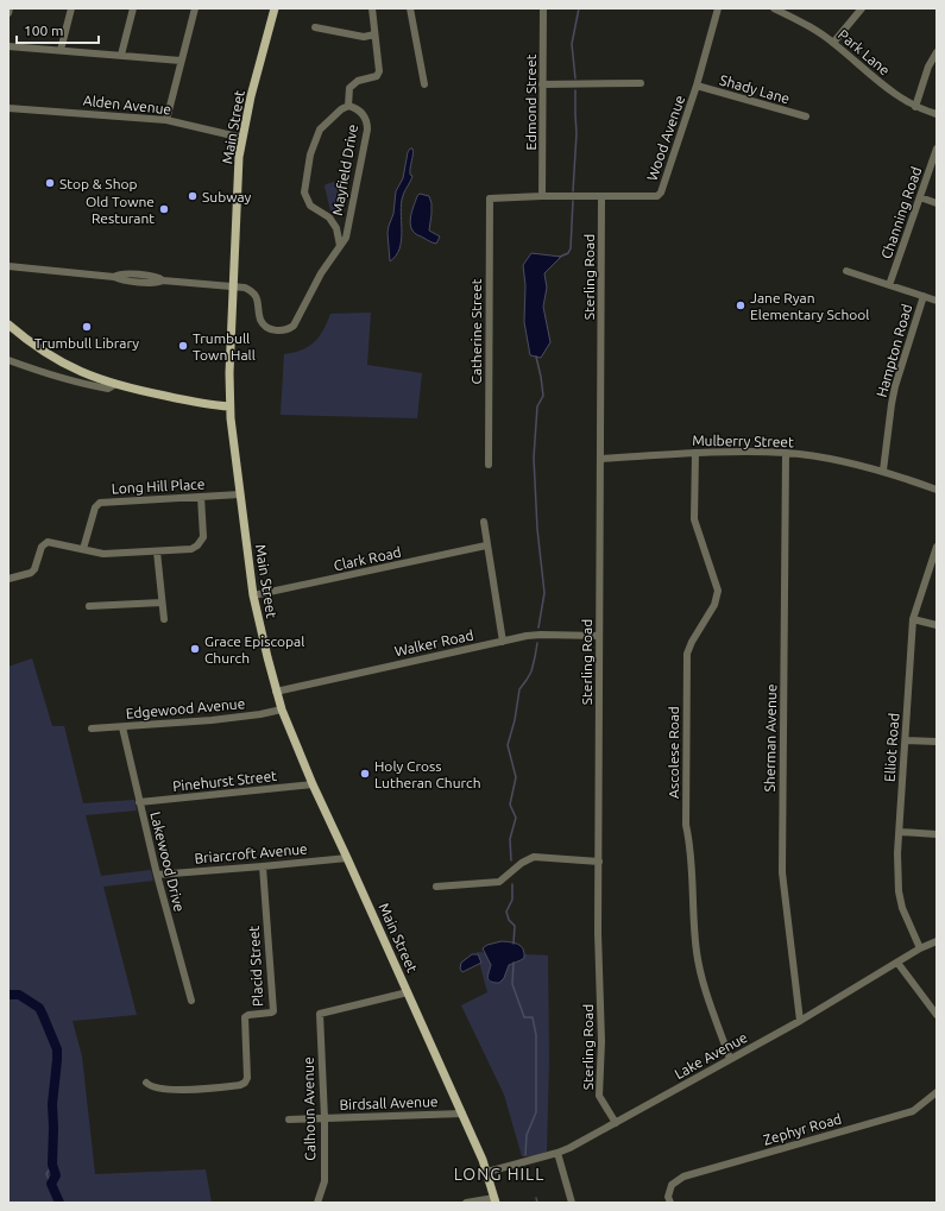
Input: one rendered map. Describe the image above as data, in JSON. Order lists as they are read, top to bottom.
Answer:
{
  "streets": {
    "main road": ["Main Street"],
    "street": [
      "Park Lane",
      "Shady Lane",
      "Edmond Street",
      "Alden Avenue",
      "Wood Avenue",
      "Mayfield Drive",
      "Channing Road",
      "Sterling Road",
      "Catherine Street",
      "Hampton Road",
      "Mulberry Street",
      "Long Hill Place",
      "Clark Road",
      "Walker Road",
      "Edgewood Avenue",
      "Sherman Avenue",
      "Elliot Road",
      "Ascolese Road",
      "Pinehurst Street",
      "Briarcroft Avenue",
      "Lakewood Drive",
      "Placid Street",
      "Lake Avenue",
      "Birdsall Avenue",
      "Calhoun Avenue",
      "Zephyr Road"
    ]
  },
  "crossings": [
    ["Shady Lane", "Wood Avenue"],
    ["Edmond Street", "Wood Avenue"],
    ["Alden Avenue", "Main Street"],
    ["Main Street", "Mayfield Drive"],
    ["Main Street", "Long Hill Place"],
    ["Main Street", "Clark Road"],
    ["Main Street", "Walker Road"],
    ["Main Street", "Edgewood Avenue"],
    ["Main Street", "Pinehurst Street"],
    ["Main Street", "Briarcroft Avenue"],
    ["Main Street", "Lake Avenue"],
    ["Main Street", "Birdsall Avenue"],
    ["Main Street", "Calhoun Avenue"],
    ["Wood Avenue", "Sterling Road"],
    ["Wood Avenue", "Catherine Street"],
    ["Sterling Road", "Mulberry Street"],
    ["Sterling Road", "Walker Road"],
    ["Sterling Road", "Lake Avenue"],
    ["Hampton Road", "Mulberry Street"],
    ["Mulberry Street", "Sherman Avenue"],
    ["Mulberry Street", "Ascolese Road"],
    ["Edgewood Avenue", "Lakewood Drive"],
    ["Sherman Avenue", "Lake Avenue"],
    ["Elliot Road", "Lake Avenue"],
    ["Ascolese Road", "Lake Avenue"],
    ["Pinehurst Street", "Lakewood Drive"],
    ["Briarcroft Avenue", "Lakewood Drive"],
    ["Briarcroft Avenue", "Placid Street"],
    ["Birdsall Avenue", "Calhoun Avenue"]
  ],
  "districts": ["LONG HILL"],
  "places": [
    "Stop & Shop",
    "Subway",
    "Old Towne Resturant",
    "Jane Ryan Elementary School",
    "Trumbull Library",
    "Trumbull Town Hall",
    "Grace Episcopal Church",
    "Holy Cross Lutheran Church"
  ],
  "scale_bar": "100 m"
}
